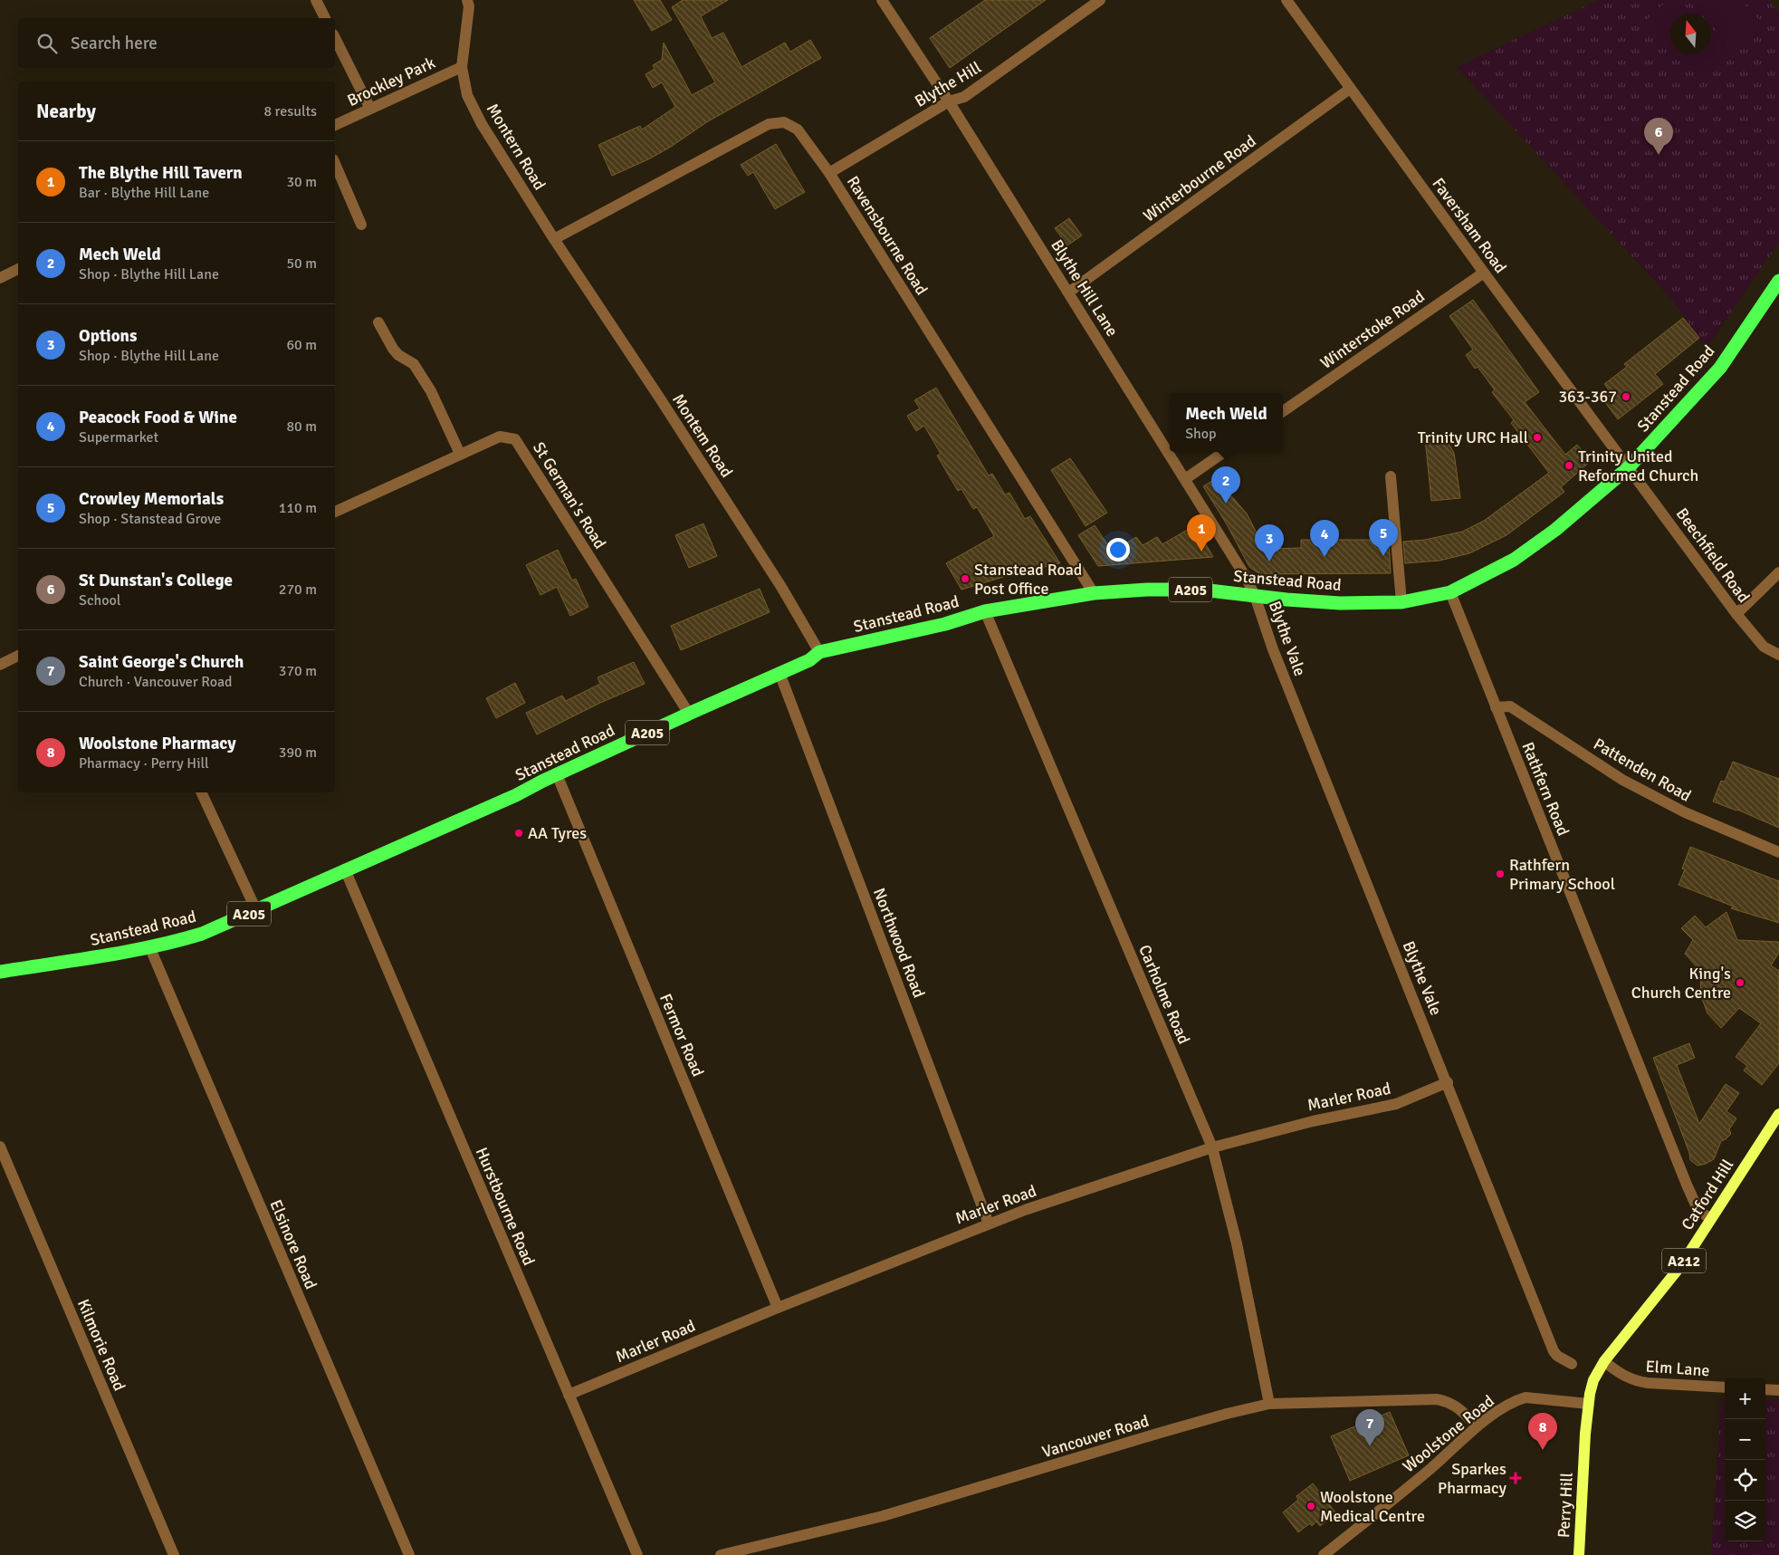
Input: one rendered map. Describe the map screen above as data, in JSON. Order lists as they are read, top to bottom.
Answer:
{
  "streets": {
    "highway": ["Stanstead Road", "A205"],
    "main road": ["Catford Hill", "A212", "Perry Hill"],
    "street": [
      "Brockley Park",
      "Blythe Hill",
      "Montern Road",
      "Winterbourne Road",
      "Faversham Road",
      "Ravensbourne Road",
      "Blythe Hill Lane",
      "Winterstoke Road",
      "Montem Road",
      "St German's Road",
      "Beechfield Road",
      "Blythe Vale",
      "Pattenden Road",
      "Rathfern Road",
      "Northwood Road",
      "Carholme Road",
      "Fermor Road",
      "Marler Road",
      "Hurstbourne Road",
      "Elsinore Road",
      "Kilmorie Road",
      "Elm Lane",
      "Woolstone Road",
      "Vancouver Road"
    ]
  },
  "crossings": [
    ["Brockley Park", "Montern Road"],
    ["Blythe Hill", "Ravensbourne Road"],
    ["Blythe Hill", "Blythe Hill Lane"],
    ["Montern Road", "Ravensbourne Road"],
    ["Montern Road", "Montem Road"],
    ["Winterbourne Road", "Faversham Road"],
    ["Winterbourne Road", "Blythe Hill Lane"],
    ["Faversham Road", "Winterstoke Road"],
    ["Faversham Road", "Stanstead Road"],
    ["Faversham Road", "Beechfield Road"],
    ["Ravensbourne Road", "Stanstead Road"],
    ["Ravensbourne Road", "Montem Road"],
    ["Blythe Hill Lane", "Stanstead Road"],
    ["Blythe Hill Lane", "Blythe Vale"],
    ["Stanstead Road", "Montem Road"],
    ["Stanstead Road", "St German's Road"],
    ["Stanstead Road", "Beechfield Road"],
    ["Stanstead Road", "Blythe Vale"],
    ["Stanstead Road", "Rathfern Road"],
    ["Stanstead Road", "Northwood Road"],
    ["Stanstead Road", "Carholme Road"],
    ["Stanstead Road", "Fermor Road"],
    ["Stanstead Road", "Hurstbourne Road"],
    ["Stanstead Road", "Elsinore Road"],
    ["Blythe Vale", "Marler Road"],
    ["Pattenden Road", "Rathfern Road"],
    ["Rathfern Road", "Catford Hill"],
    ["Northwood Road", "Marler Road"],
    ["Carholme Road", "Marler Road"],
    ["Carholme Road", "Vancouver Road"],
    ["Fermor Road", "Marler Road"],
    ["Marler Road", "Hurstbourne Road"],
    ["Catford Hill", "Elm Lane"],
    ["Catford Hill", "Woolstone Road"],
    ["Catford Hill", "Perry Hill"],
    ["Woolstone Road", "Vancouver Road"],
    ["Woolstone Road", "Perry Hill"]
  ],
  "places": {
    "other": [
      "363-367",
      "Trinity URC Hall",
      "Trinity United Reformed Church",
      "Stanstead Road Post Office",
      "AA Tyres",
      "Rathfern Primary School",
      "King's Church Centre",
      "Woolstone Medical Centre"
    ],
    "health": ["Sparkes Pharmacy"]
  },
  "north": "top",
  "page": {
    "search": "Search here",
    "heading": ["Nearby", "8 results"],
    "pins": [
      "6",
      "2",
      "1",
      "5",
      "4",
      "3",
      "7",
      "8"
    ],
    "list": [
      {
        "mark": "1",
        "name": "The Blythe Hill Tavern",
        "note": "Bar · Blythe Hill Lane",
        "value": "30 m"
      },
      {
        "mark": "2",
        "name": "Mech Weld",
        "note": "Shop · Blythe Hill Lane",
        "value": "50 m"
      },
      {
        "mark": "3",
        "name": "Options",
        "note": "Shop · Blythe Hill Lane",
        "value": "60 m"
      },
      {
        "mark": "4",
        "name": "Peacock Food & Wine",
        "note": "Supermarket",
        "value": "80 m"
      },
      {
        "mark": "5",
        "name": "Crowley Memorials",
        "note": "Shop · Stanstead Grove",
        "value": "110 m"
      },
      {
        "mark": "6",
        "name": "St Dunstan's College",
        "note": "School",
        "value": "270 m"
      },
      {
        "mark": "7",
        "name": "Saint George's Church",
        "note": "Church · Vancouver Road",
        "value": "370 m"
      },
      {
        "mark": "8",
        "name": "Woolstone Pharmacy",
        "note": "Pharmacy · Perry Hill",
        "value": "390 m"
      }
    ],
    "popup": ["Mech Weld", "Shop"],
    "map_buttons": ["+", "−"]
  }
}
